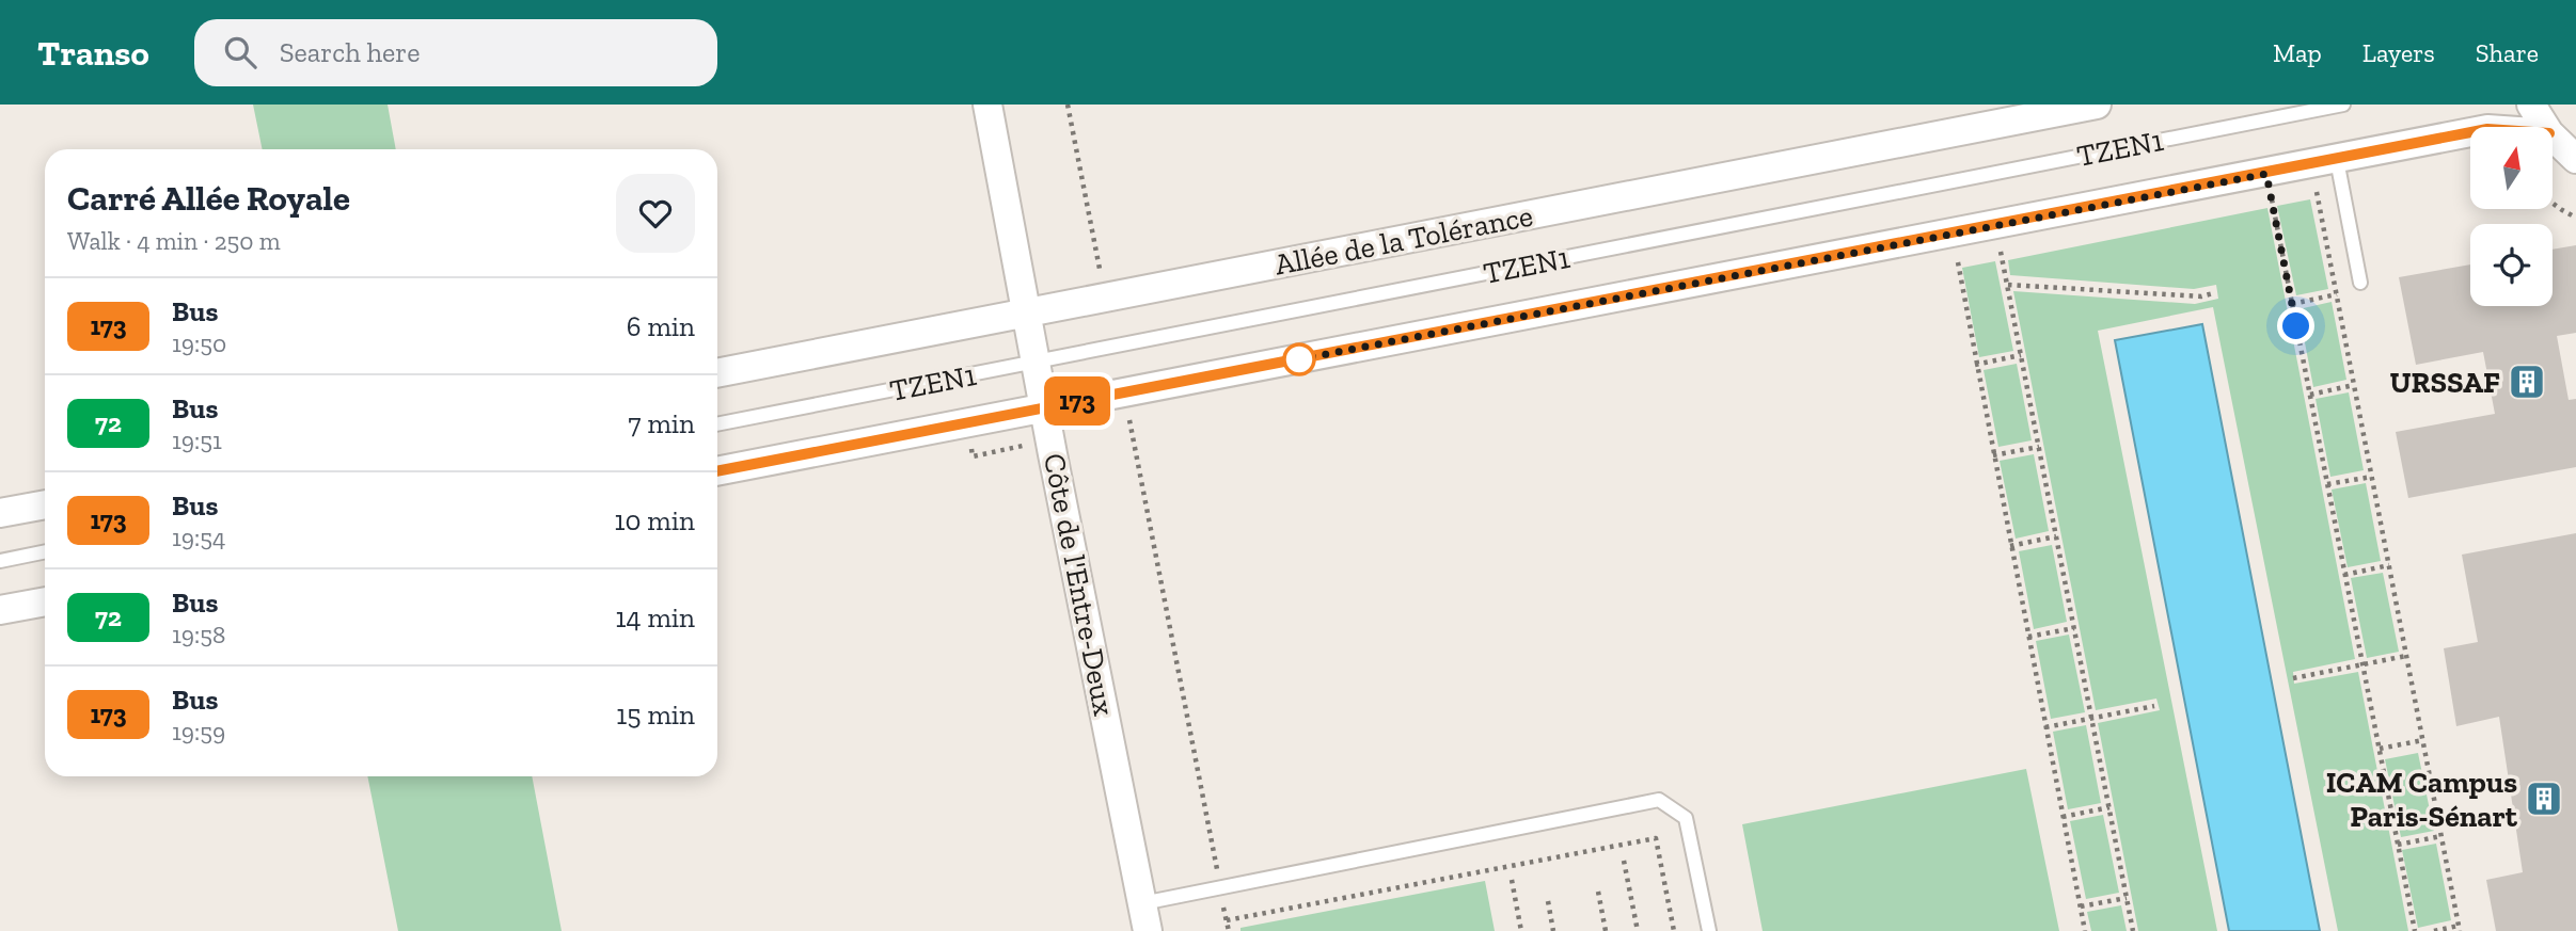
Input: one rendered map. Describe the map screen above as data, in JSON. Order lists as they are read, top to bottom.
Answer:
{
  "streets": {
    "street": ["Allée de la Tolérance", "Côte de l'Entre-Deux"],
    "lane": ["TZEN1"]
  },
  "crossings": [
    ["TZEN1", "Côte de l'Entre-Deux"],
    ["Allée de la Tolérance", "Côte de l'Entre-Deux"]
  ],
  "places": {
    "building": ["URSSAF", "ICAM Campus Paris-Sénart"]
  },
  "lines": ["bus line 173"],
  "north": "top",
  "page": {
    "header": "Transo",
    "search": "Search here",
    "nav": ["Map", "Layers", "Share"],
    "on_map": "173",
    "heading": ["Carré Allée Royale", "Walk · 4 min · 250 m"],
    "list": [
      {
        "mark": "173",
        "name": "Bus",
        "note": "19:50",
        "value": "6 min"
      },
      {
        "mark": "72",
        "name": "Bus",
        "note": "19:51",
        "value": "7 min"
      },
      {
        "mark": "173",
        "name": "Bus",
        "note": "19:54",
        "value": "10 min"
      },
      {
        "mark": "72",
        "name": "Bus",
        "note": "19:58",
        "value": "14 min"
      },
      {
        "mark": "173",
        "name": "Bus",
        "note": "19:59",
        "value": "15 min"
      }
    ]
  }
}
